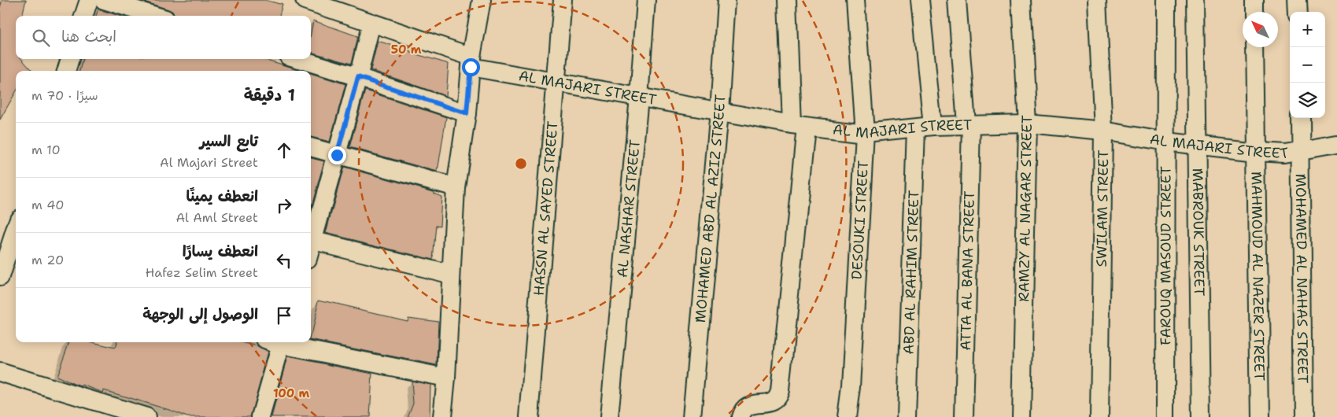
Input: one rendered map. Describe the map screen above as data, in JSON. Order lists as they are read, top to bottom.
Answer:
{
  "streets": {
    "street": [
      "AL MAJARI STREET",
      "HASSN AL SAYED STREET",
      "AL NASHAR STREET",
      "MOHAMED ABD AL AZIZ STREET",
      "RAMZY AL NAGAR STREET",
      "SWILAM STREET",
      "DESOUKI STREET",
      "MABROUK STREET",
      "FAROUQ MASOUD STREET",
      "ATTA AL BANA STREET",
      "ABD AL RAHIM STREET",
      "MAHMOUD AL NAZER STREET",
      "MOHAMED AL NAHAS STREET"
    ]
  },
  "crossings": [
    ["AL MAJARI STREET", "HASSN AL SAYED STREET"],
    ["AL MAJARI STREET", "AL NASHAR STREET"],
    ["AL MAJARI STREET", "MOHAMED ABD AL AZIZ STREET"],
    ["AL MAJARI STREET", "RAMZY AL NAGAR STREET"],
    ["AL MAJARI STREET", "SWILAM STREET"],
    ["AL MAJARI STREET", "DESOUKI STREET"],
    ["AL MAJARI STREET", "MABROUK STREET"],
    ["AL MAJARI STREET", "FAROUQ MASOUD STREET"],
    ["AL MAJARI STREET", "ATTA AL BANA STREET"],
    ["AL MAJARI STREET", "ABD AL RAHIM STREET"],
    ["AL MAJARI STREET", "MAHMOUD AL NAZER STREET"],
    ["AL MAJARI STREET", "MOHAMED AL NAHAS STREET"]
  ],
  "north": "top left",
  "page": {
    "map_buttons": ["+", "−"],
    "search": "ابحث هنا",
    "heading": ["1 دقيقة", "سيرًا · 70 m"],
    "list": [
      ["تابع السير", "Al Majari Street", "10 m"],
      ["انعطف يمينًا", "Al Aml Street", "40 m"],
      ["انعطف يسارًا", "Hafez Selim Street", "20 m"],
      "الوصول إلى الوجهة"
    ]
  },
  "rings": ["50 m", "100 m"]
}
